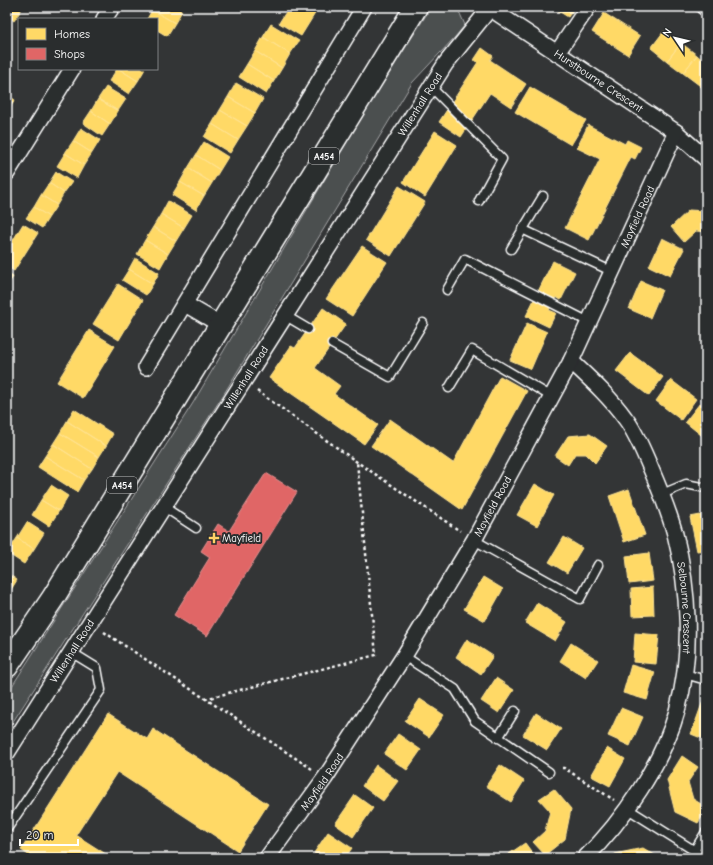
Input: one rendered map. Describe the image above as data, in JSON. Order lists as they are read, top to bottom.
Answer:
{
  "streets": {
    "highway": ["A454"],
    "street": [
      "Hurstbourne Crescent",
      "Willenhall Road",
      "Mayfield Road",
      "Selbourne Crescent"
    ]
  },
  "crossings": [
    ["Hurstbourne Crescent", "Willenhall Road"],
    ["Hurstbourne Crescent", "Mayfield Road"],
    ["Mayfield Road", "Selbourne Crescent"]
  ],
  "places": {
    "health": ["Mayfield"]
  },
  "legend": ["Homes", "Shops"],
  "scale_bar": "20 m",
  "north": "top left"
}
